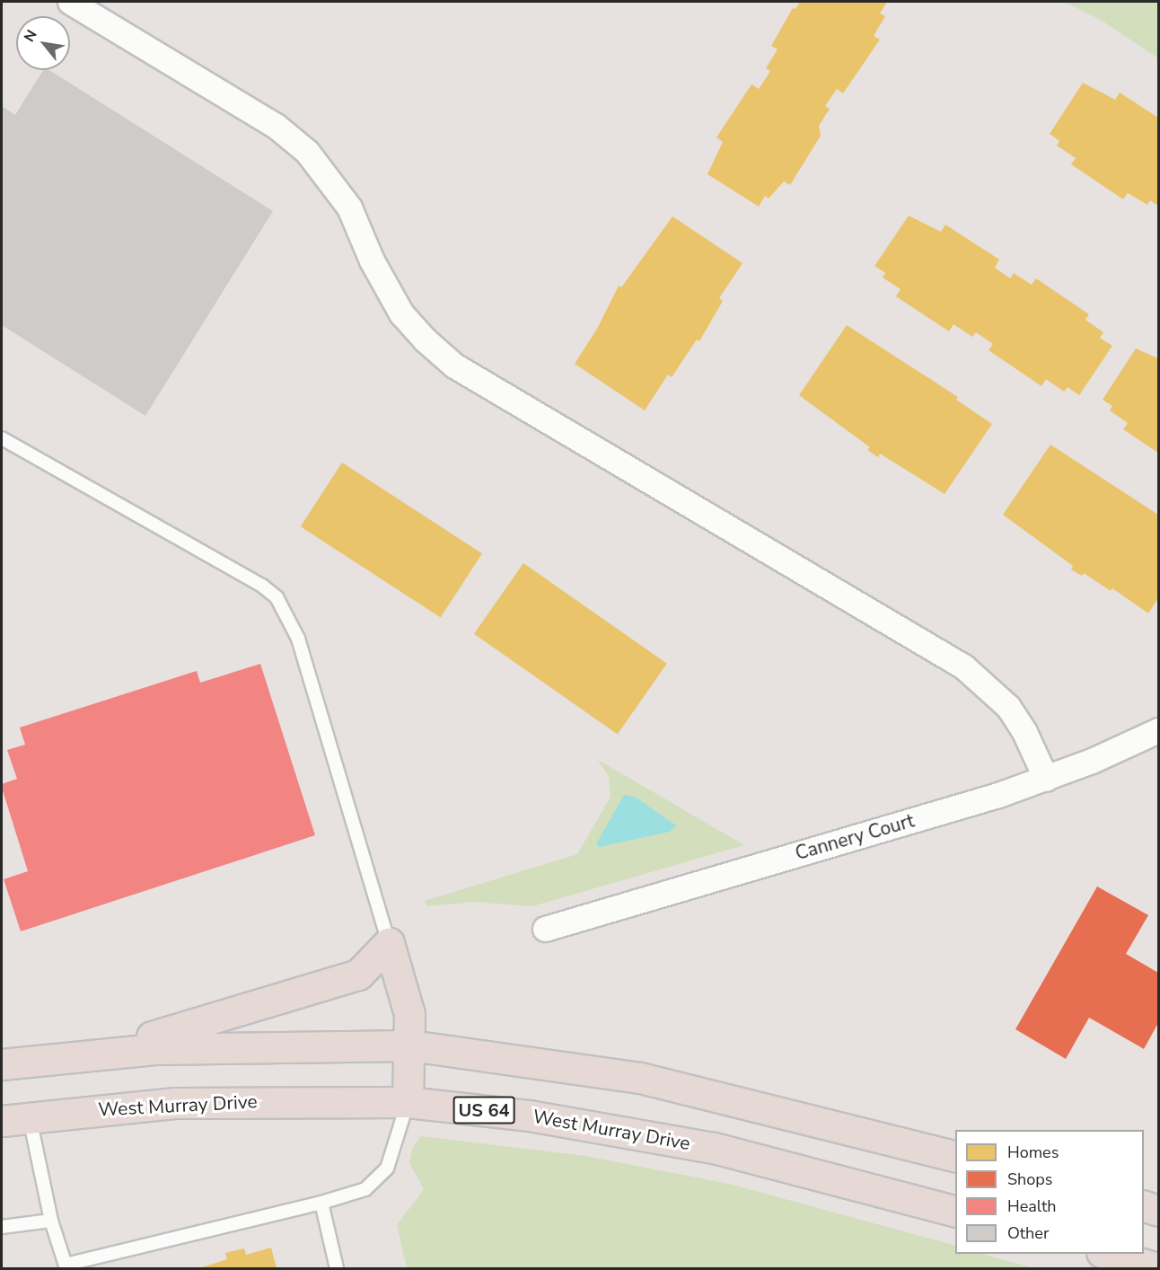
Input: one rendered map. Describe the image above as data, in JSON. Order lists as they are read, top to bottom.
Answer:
{
  "streets": {
    "highway": ["West Murray Drive", "US 64"],
    "street": ["Cannery Court"]
  },
  "legend": [
    "Homes",
    "Shops",
    "Health",
    "Other"
  ],
  "north": "top left"
}
